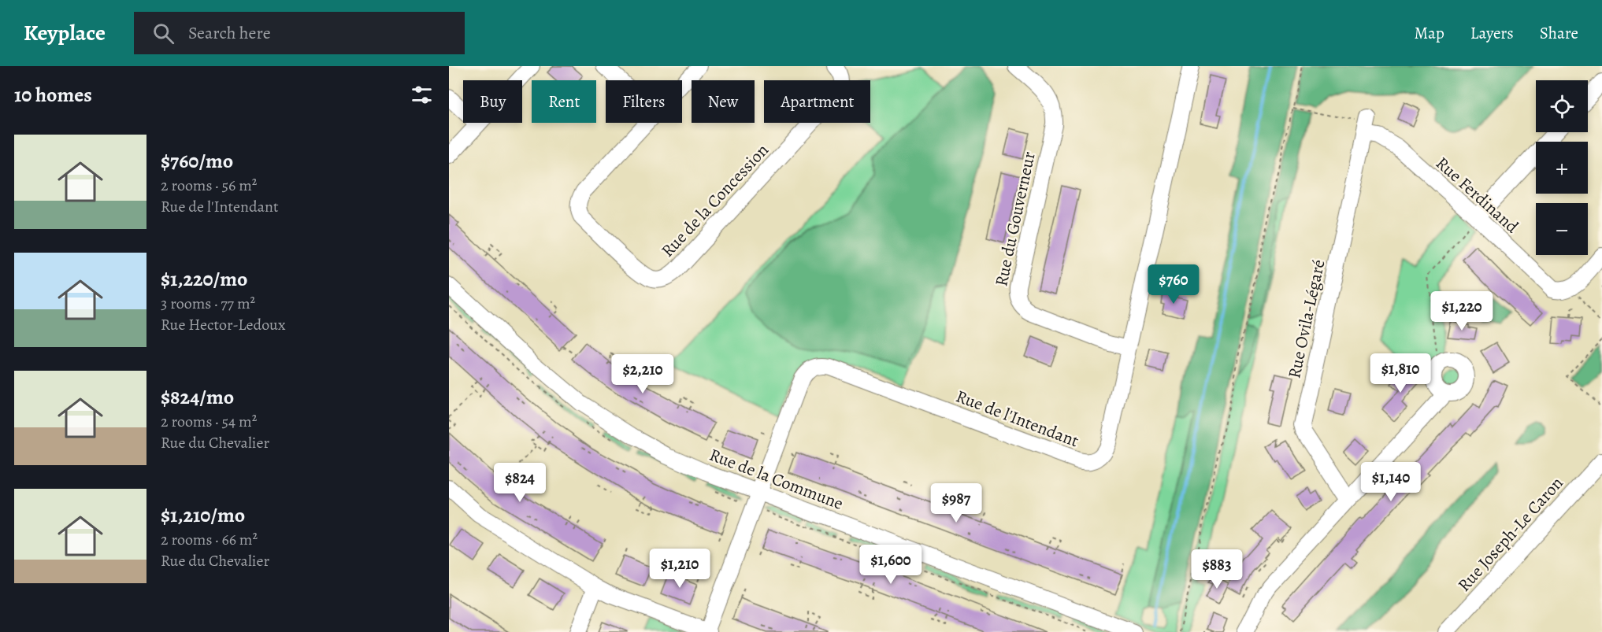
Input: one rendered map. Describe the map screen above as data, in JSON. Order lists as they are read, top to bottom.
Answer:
{
  "streets": {
    "street": [
      "Rue Ferdinand",
      "Rue de la Concession",
      "Rue du Gouverneur",
      "Rue Ovila-Légaré",
      "Rue de l'Intendant",
      "Rue de la Commune",
      "Rue Joseph-Le Caron"
    ]
  },
  "crossings": [
    ["Rue Ferdinand", "Rue Ovila-Légaré"],
    ["Rue du Gouverneur", "Rue de l'Intendant"],
    ["Rue de l'Intendant", "Rue de la Commune"]
  ],
  "page": {
    "header": "Keyplace",
    "search": "Search here",
    "nav": ["Map", "Layers", "Share"],
    "heading": "10 homes",
    "map_buttons": ["+", "−"],
    "chip": [
      "Buy",
      "Rent",
      "Filters",
      "New",
      "Apartment"
    ],
    "list": [
      {
        "name": "$760/mo",
        "note": "2 rooms · 56 m² · Rue de l'Intendant"
      },
      {
        "name": "$1,220/mo",
        "note": "3 rooms · 77 m² · Rue Hector-Ledoux"
      },
      {
        "name": "$824/mo",
        "note": "2 rooms · 54 m² · Rue du Chevalier"
      },
      {
        "name": "$1,210/mo",
        "note": "2 rooms · 66 m² · Rue du Chevalier"
      }
    ],
    "price": [
      "$760",
      "$1,220",
      "$1,810",
      "$2,210",
      "$1,140",
      "$824",
      "$987",
      "$1,600",
      "$1,210",
      "$883"
    ]
  }
}
